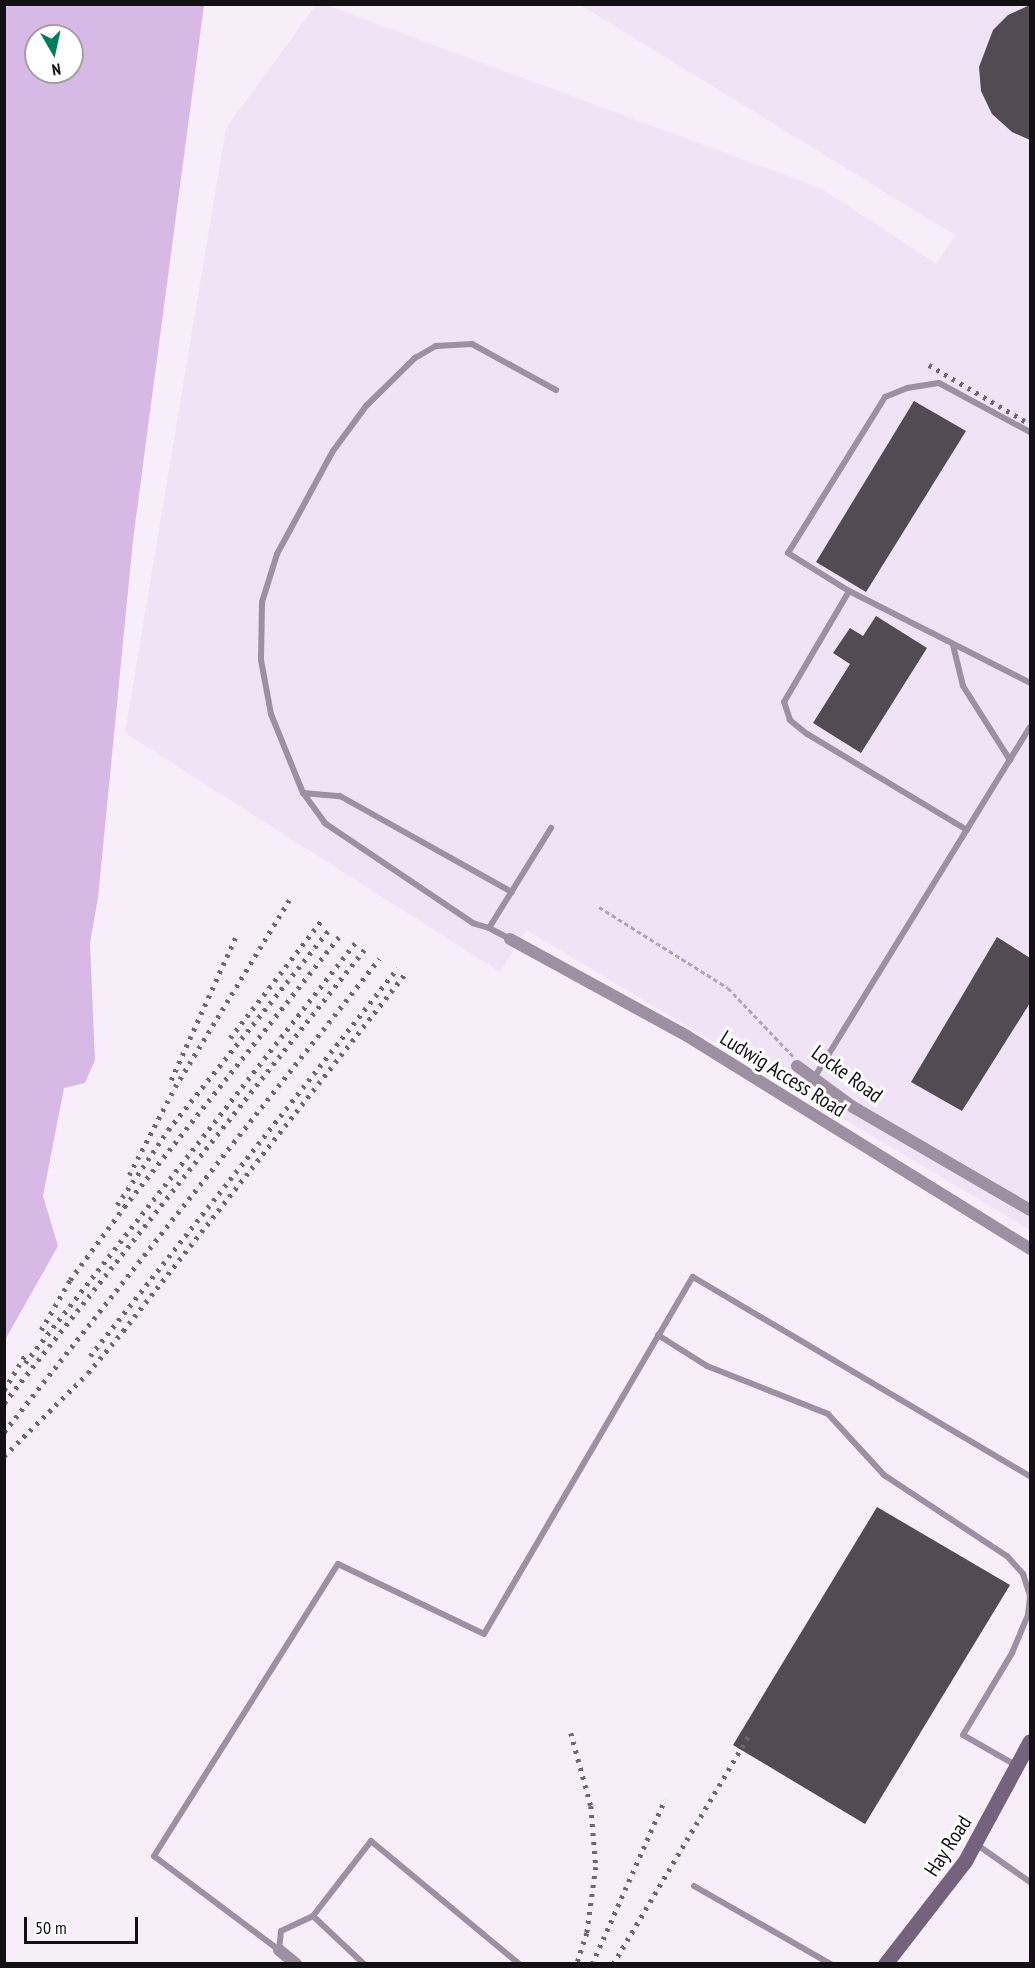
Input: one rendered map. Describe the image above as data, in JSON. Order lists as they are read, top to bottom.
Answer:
{
  "streets": {
    "main road": ["Hay Road"],
    "street": ["Ludwig Access Road", "Locke Road"]
  },
  "scale_bar": "50 m",
  "north": "bottom"
}
